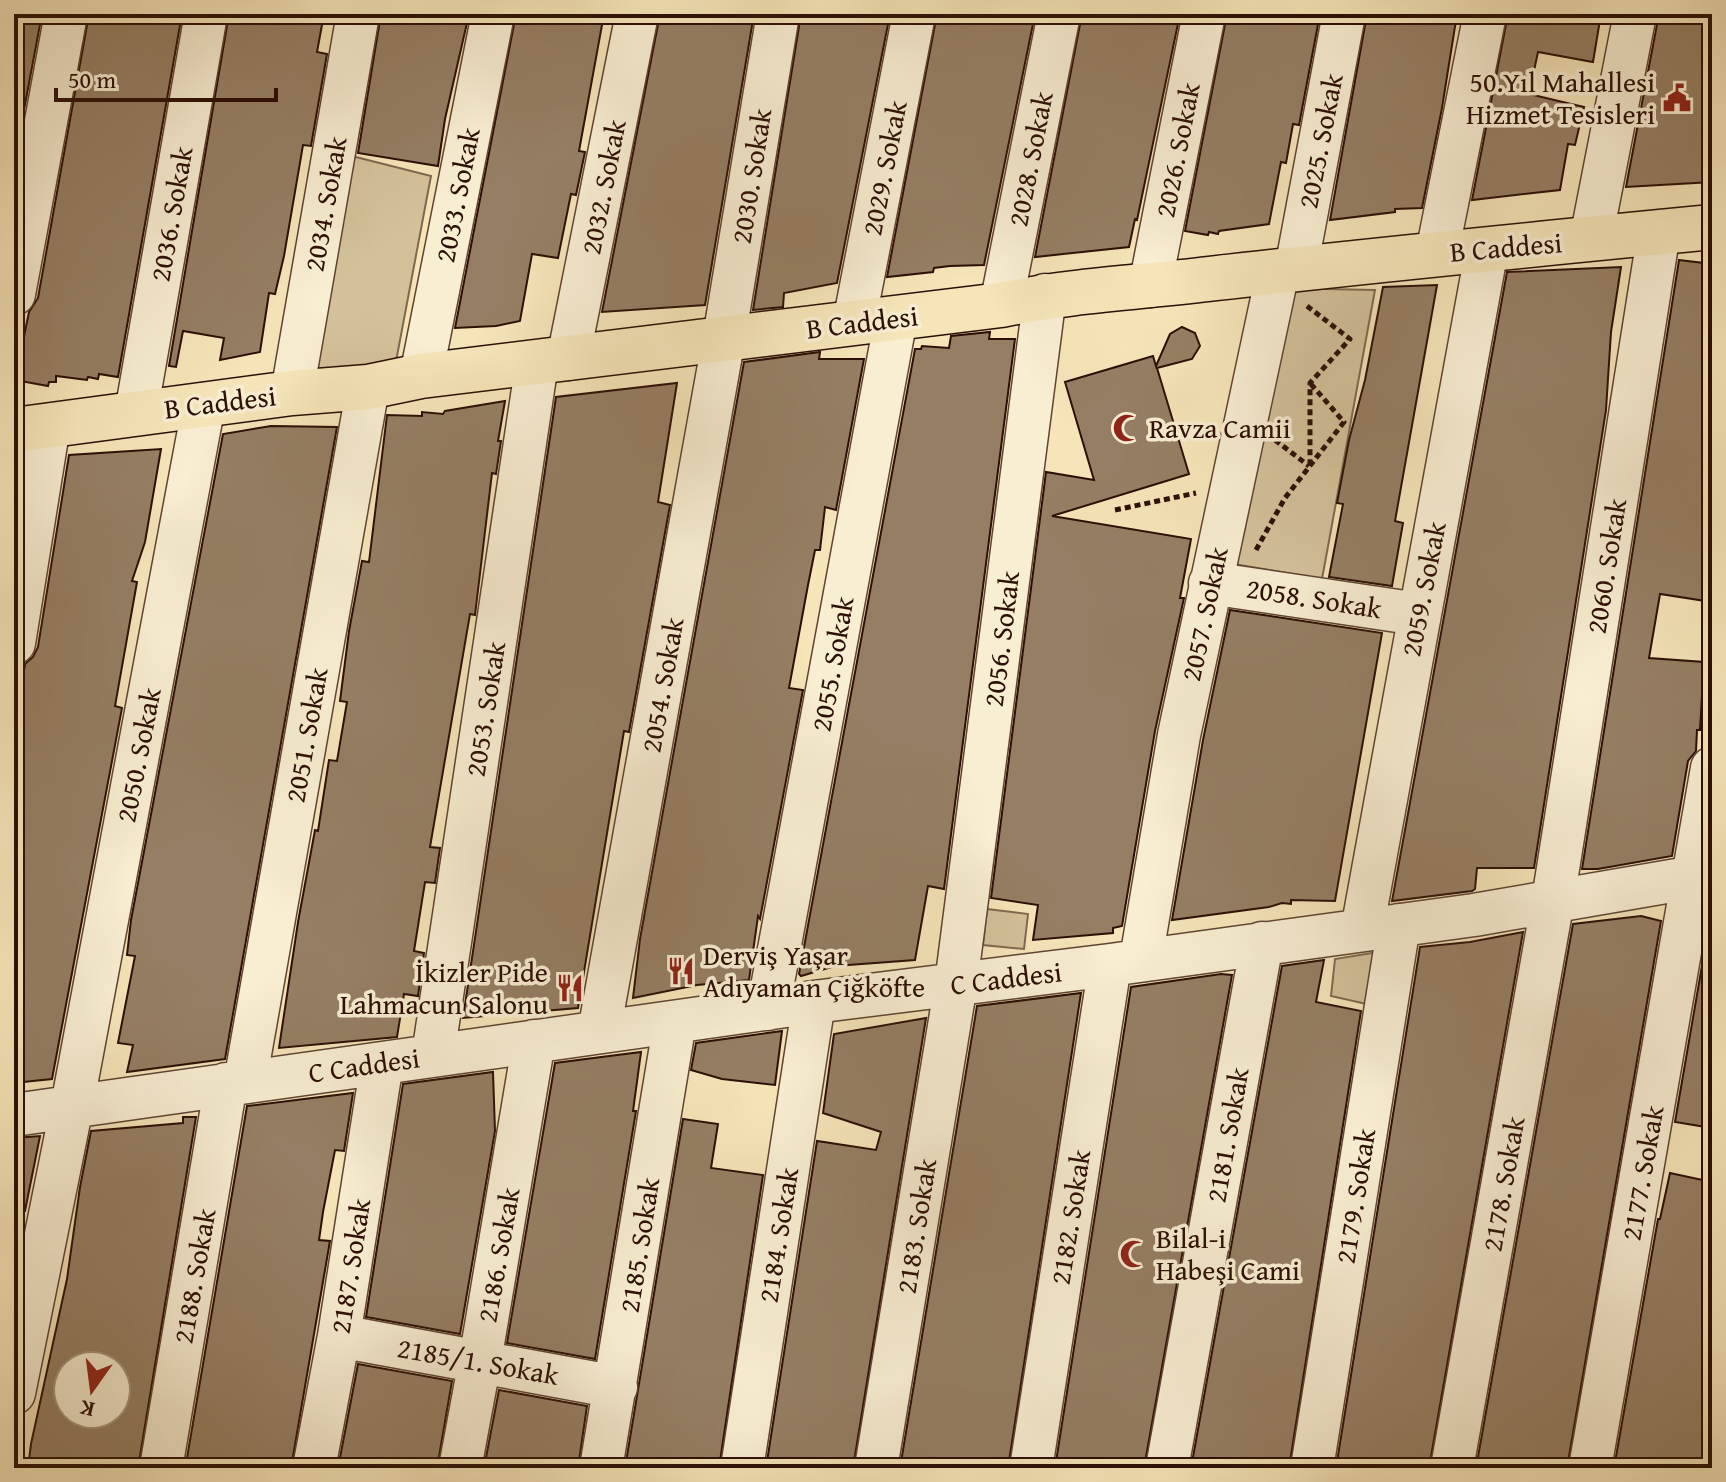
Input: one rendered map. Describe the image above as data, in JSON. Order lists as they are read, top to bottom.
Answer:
{
  "streets": {
    "main road": ["B Caddesi"],
    "street": [
      "2025. Sokak",
      "2026. Sokak",
      "2028. Sokak",
      "2029. Sokak",
      "2030. Sokak",
      "2032. Sokak",
      "2033. Sokak",
      "2034. Sokak",
      "2036. Sokak",
      "2060. Sokak",
      "2059. Sokak",
      "2058. Sokak",
      "2057. Sokak",
      "2056. Sokak",
      "2055. Sokak",
      "2054. Sokak",
      "2053. Sokak",
      "2051. Sokak",
      "2050. Sokak",
      "C Caddesi",
      "2181. Sokak",
      "2177. Sokak",
      "2178. Sokak",
      "2179. Sokak",
      "2182. Sokak",
      "2183. Sokak",
      "2184. Sokak",
      "2185. Sokak",
      "2186. Sokak",
      "2187. Sokak",
      "2188. Sokak",
      "2185/1. Sokak"
    ]
  },
  "crossings": [
    ["2025. Sokak", "B Caddesi"],
    ["2025. Sokak", "2057. Sokak"],
    ["2026. Sokak", "B Caddesi"],
    ["2028. Sokak", "B Caddesi"],
    ["2029. Sokak", "B Caddesi"],
    ["2029. Sokak", "2055. Sokak"],
    ["2030. Sokak", "B Caddesi"],
    ["2030. Sokak", "2054. Sokak"],
    ["2032. Sokak", "B Caddesi"],
    ["2032. Sokak", "2053. Sokak"],
    ["2033. Sokak", "B Caddesi"],
    ["2034. Sokak", "B Caddesi"],
    ["2036. Sokak", "B Caddesi"],
    ["B Caddesi", "2060. Sokak"],
    ["B Caddesi", "2059. Sokak"],
    ["B Caddesi", "2057. Sokak"],
    ["B Caddesi", "2056. Sokak"],
    ["B Caddesi", "2055. Sokak"],
    ["B Caddesi", "2054. Sokak"],
    ["B Caddesi", "2053. Sokak"],
    ["B Caddesi", "2051. Sokak"],
    ["B Caddesi", "2050. Sokak"],
    ["2060. Sokak", "C Caddesi"],
    ["2060. Sokak", "2178. Sokak"],
    ["2059. Sokak", "2058. Sokak"],
    ["2059. Sokak", "C Caddesi"],
    ["2059. Sokak", "2179. Sokak"],
    ["2058. Sokak", "2057. Sokak"],
    ["2057. Sokak", "C Caddesi"],
    ["2057. Sokak", "2182. Sokak"],
    ["2056. Sokak", "C Caddesi"],
    ["2056. Sokak", "2183. Sokak"],
    ["2055. Sokak", "C Caddesi"],
    ["2054. Sokak", "C Caddesi"],
    ["2053. Sokak", "C Caddesi"],
    ["2051. Sokak", "C Caddesi"],
    ["2051. Sokak", "2188. Sokak"],
    ["2050. Sokak", "C Caddesi"],
    ["C Caddesi", "2181. Sokak"],
    ["C Caddesi", "2177. Sokak"],
    ["C Caddesi", "2178. Sokak"],
    ["C Caddesi", "2179. Sokak"],
    ["C Caddesi", "2182. Sokak"],
    ["C Caddesi", "2183. Sokak"],
    ["C Caddesi", "2184. Sokak"],
    ["C Caddesi", "2185. Sokak"],
    ["C Caddesi", "2186. Sokak"],
    ["C Caddesi", "2187. Sokak"],
    ["C Caddesi", "2188. Sokak"],
    ["2185. Sokak", "2185/1. Sokak"],
    ["2186. Sokak", "2185/1. Sokak"],
    ["2187. Sokak", "2185/1. Sokak"]
  ],
  "places": {
    "public building": ["50.Yıl Mahallesi Hizmet Tesisleri"],
    "mosque": ["Ravza Camii", "Bilal-i Habeşi Cami"],
    "restaurant": ["Derviş Yaşar Adıyaman Çiğköfte", "İkizler Pide Lahmacun Salonu"]
  },
  "scale_bar": "50 m",
  "north": "bottom"
}
